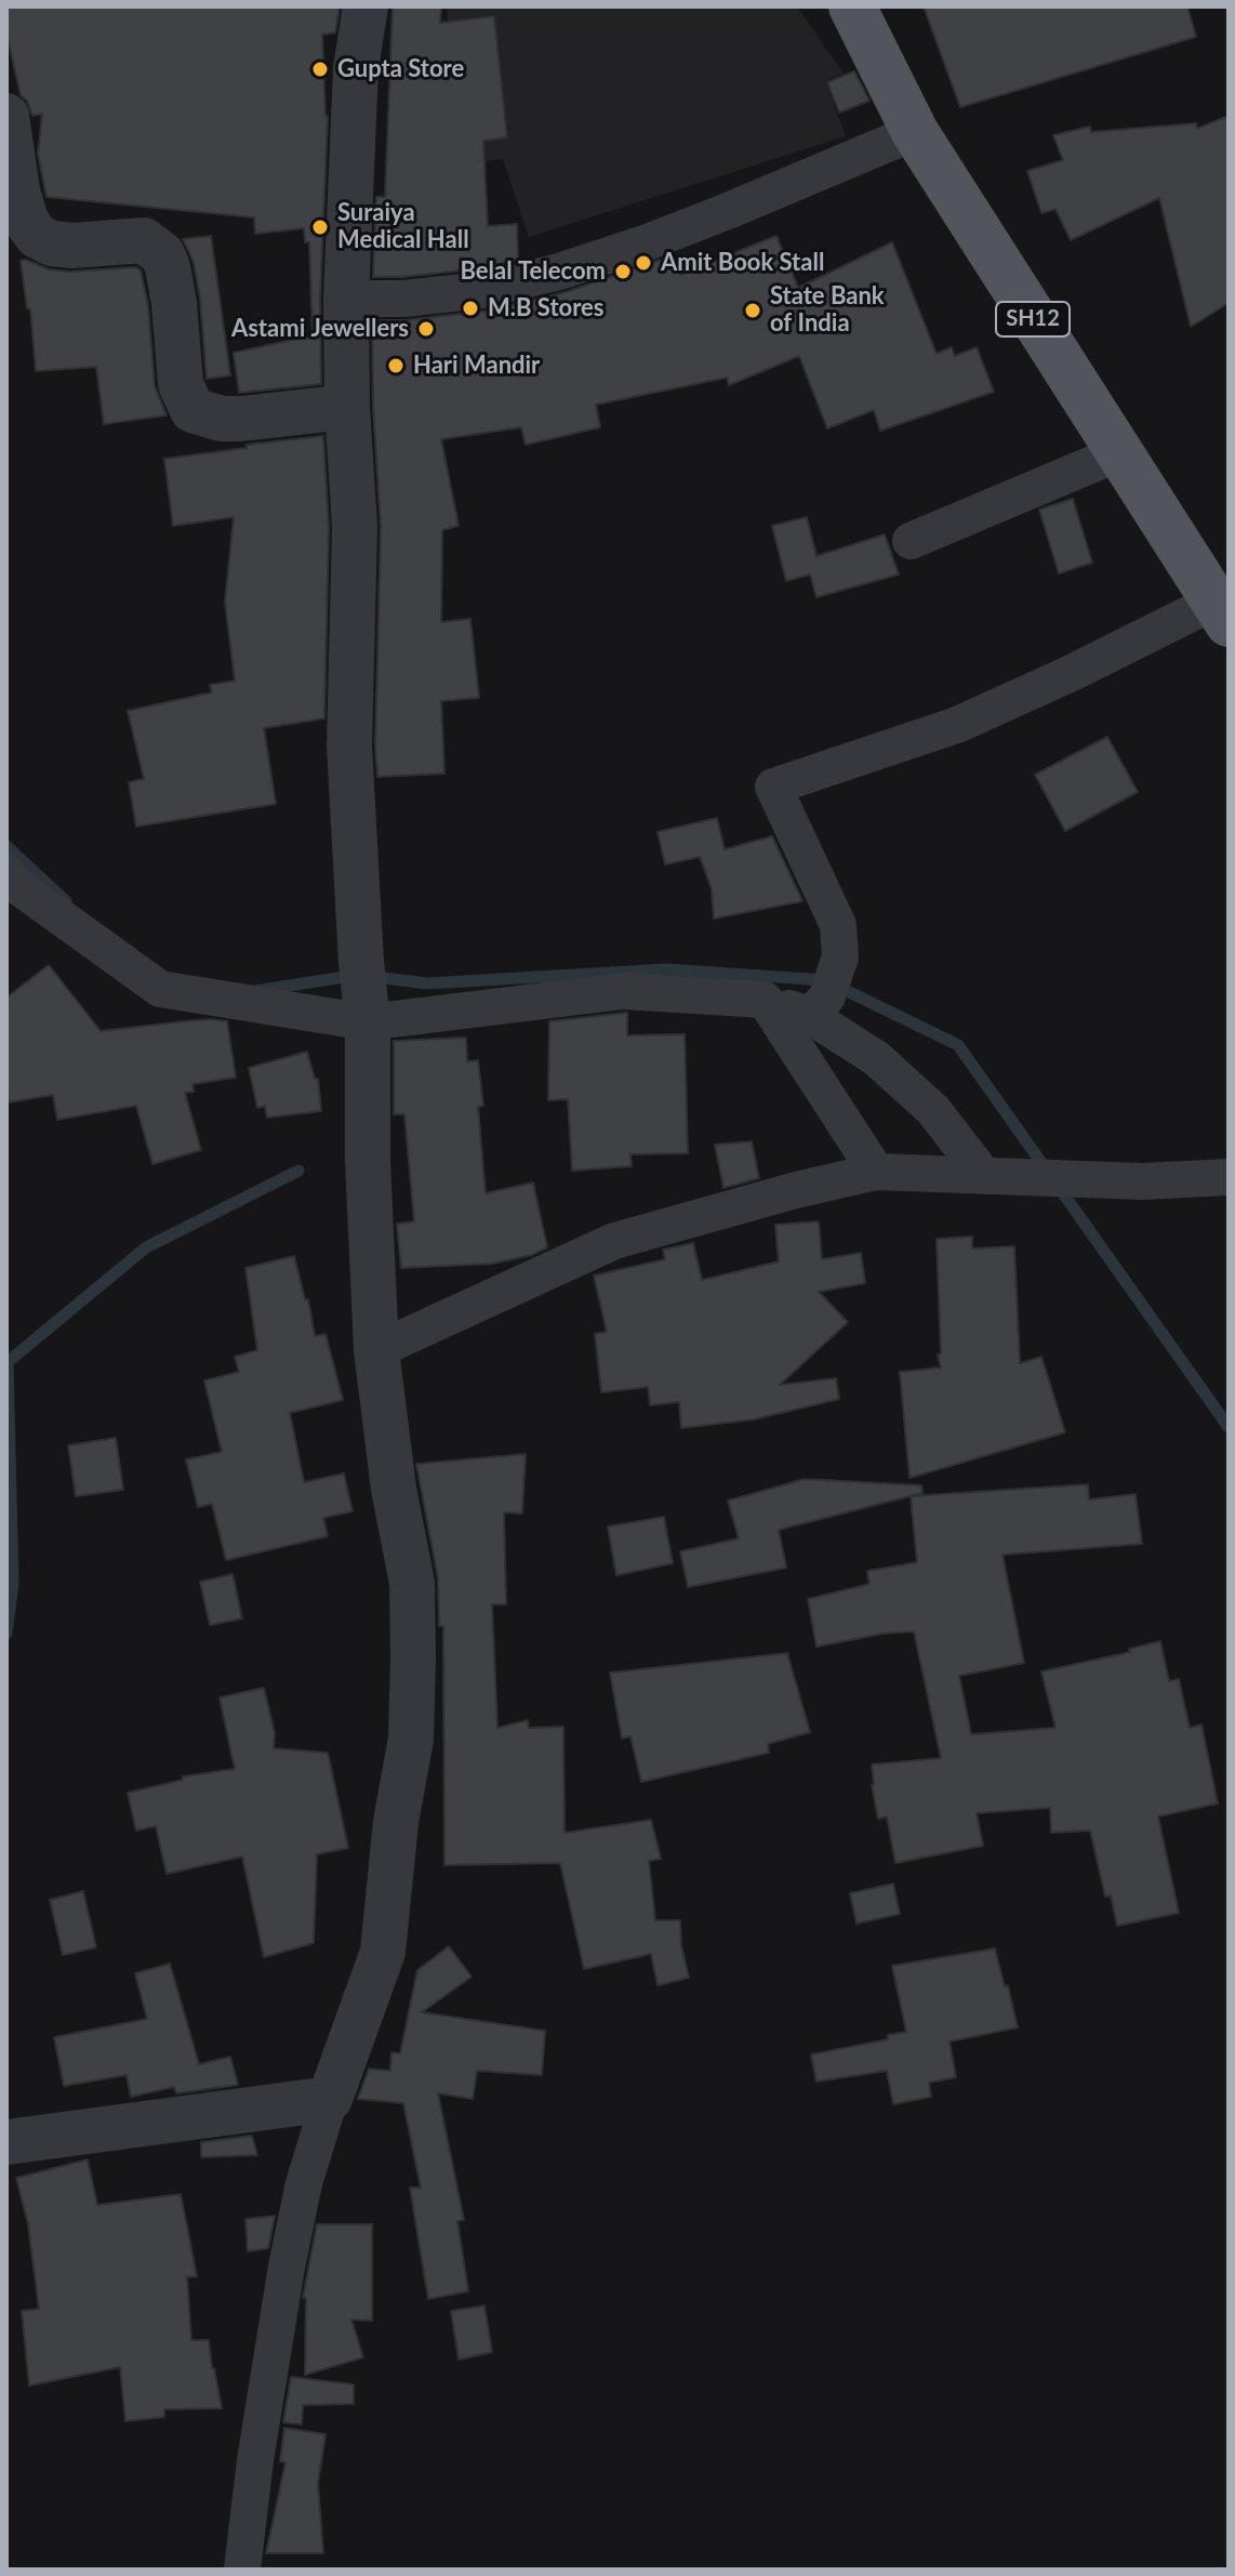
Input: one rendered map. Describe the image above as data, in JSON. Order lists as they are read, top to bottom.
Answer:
{
  "streets": {
    "main road": ["SH12"]
  },
  "places": [
    "Gupta Store",
    "Suraiya Medical Hall",
    "Amit Book Stall",
    "Belal Telecom",
    "M.B Stores",
    "State Bank of India",
    "Astami Jewellers",
    "Hari Mandir"
  ]
}
